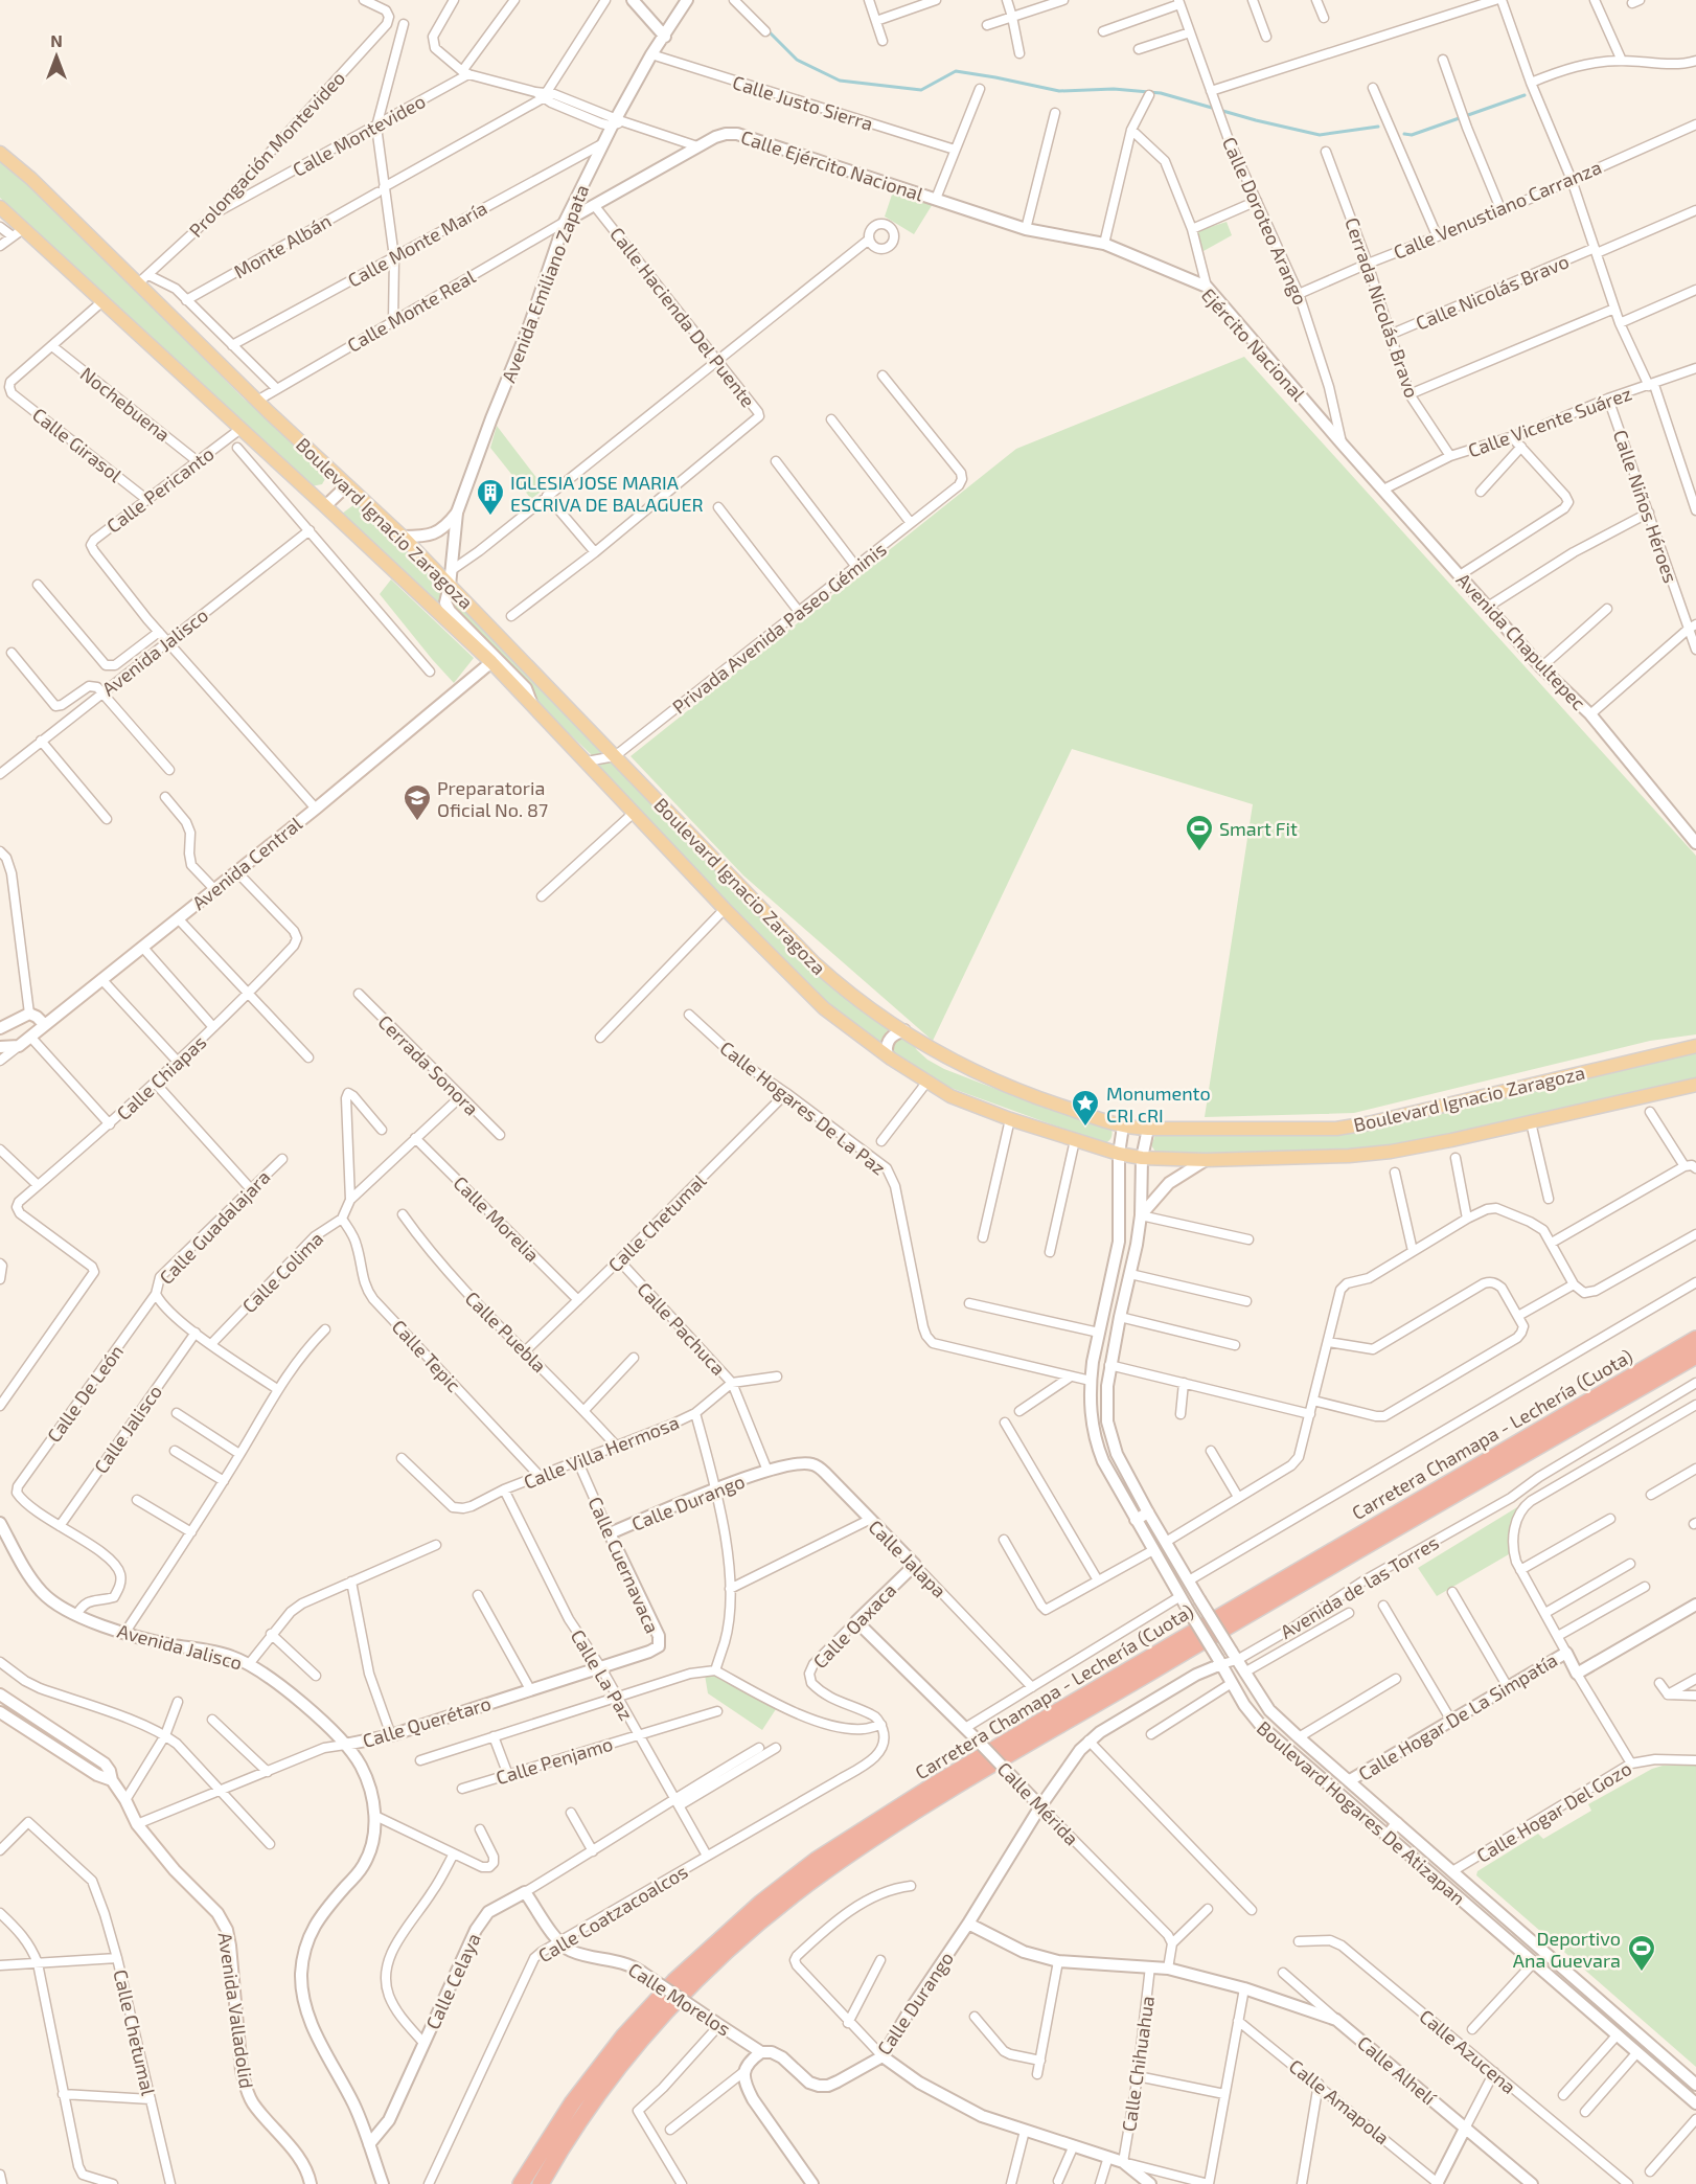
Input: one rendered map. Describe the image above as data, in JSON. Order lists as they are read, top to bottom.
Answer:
{
  "streets": {
    "highway": ["Carretera Chamapa - Lechería (Cuota)"],
    "main road": ["Boulevard Ignacio Zaragoza"],
    "street": [
      "Calle Justo Sierra",
      "Calle Montevideo",
      "Prolongación Montevideo",
      "Calle Ejército Nacional",
      "Calle Venustiano Carranza",
      "Calle Doroteo Arango",
      "Calle Monte María",
      "Monte Albán",
      "Avenida Emiliano Zapata",
      "Calle Nicolás Bravo",
      "Cerrada Nicolás Bravo",
      "Calle Monte Real",
      "Calle Hacienda Del Puente",
      "Ejército Nacional",
      "Nochebuena",
      "Calle Vicente Suárez",
      "Calle Girasol",
      "Calle Pericanto",
      "Calle Niños Héroes",
      "Privada Avenida Paseo Géminis",
      "Avenida Chapultepec",
      "Avenida Jalisco",
      "Avenida Central",
      "Cerrada Sonora",
      "Calle Chiapas",
      "Calle Hogares De La Paz",
      "Calle Morelia",
      "Calle Chetumal",
      "Calle Guadalajara",
      "Calle Colima",
      "Calle Pachuca",
      "Calle Puebla",
      "Calle Tepic",
      "Calle De León",
      "Calle Jalisco",
      "Calle Villa Hermosa",
      "Calle Durango",
      "Calle Jalapa",
      "Calle Cuernavaca",
      "Avenida de las Torres",
      "Calle Oaxaca",
      "Calle La Paz",
      "Calle Hogar De La Simpatía",
      "Calle Querétaro",
      "Calle Penjamo",
      "Calle Mérida",
      "Calle Hogar Del Gozo",
      "Boulevard Hogares De Atizapan",
      "Calle Coatzacoalcos",
      "Calle Celaya",
      "Calle Morelos",
      "Avenida Valladolid",
      "Calle Azucena",
      "Calle Chihuahua",
      "Calle Alhelí",
      "Calle Amapola"
    ]
  },
  "crossings": [
    ["Calle Justo Sierra", "Avenida Emiliano Zapata"],
    ["Calle Montevideo", "Prolongación Montevideo"],
    ["Prolongación Montevideo", "Boulevard Ignacio Zaragoza"],
    ["Calle Ejército Nacional", "Ejército Nacional"],
    ["Calle Venustiano Carranza", "Calle Doroteo Arango"],
    ["Calle Venustiano Carranza", "Cerrada Nicolás Bravo"],
    ["Calle Doroteo Arango", "Ejército Nacional"],
    ["Calle Doroteo Arango", "Avenida Chapultepec"],
    ["Calle Monte María", "Avenida Emiliano Zapata"],
    ["Avenida Emiliano Zapata", "Calle Monte Real"],
    ["Avenida Emiliano Zapata", "Boulevard Ignacio Zaragoza"],
    ["Calle Nicolás Bravo", "Cerrada Nicolás Bravo"],
    ["Cerrada Nicolás Bravo", "Calle Vicente Suárez"],
    ["Calle Monte Real", "Boulevard Ignacio Zaragoza"],
    ["Ejército Nacional", "Avenida Chapultepec"],
    ["Nochebuena", "Calle Girasol"],
    ["Nochebuena", "Calle Pericanto"],
    ["Calle Vicente Suárez", "Calle Niños Héroes"],
    ["Calle Vicente Suárez", "Avenida Chapultepec"],
    ["Calle Girasol", "Calle Pericanto"],
    ["Calle Pericanto", "Boulevard Ignacio Zaragoza"],
    ["Calle Pericanto", "Avenida Jalisco"],
    ["Calle Pericanto", "Avenida Central"],
    ["Boulevard Ignacio Zaragoza", "Privada Avenida Paseo Géminis"],
    ["Boulevard Ignacio Zaragoza", "Avenida Central"],
    ["Boulevard Ignacio Zaragoza", "Boulevard Hogares De Atizapan"],
    ["Avenida Jalisco", "Calle Querétaro"],
    ["Avenida Jalisco", "Calle Celaya"],
    ["Avenida Central", "Calle Chiapas"],
    ["Cerrada Sonora", "Calle Colima"],
    ["Calle Hogares De La Paz", "Calle Chetumal"],
    ["Calle Hogares De La Paz", "Boulevard Hogares De Atizapan"],
    ["Calle Morelia", "Calle Chetumal"],
    ["Calle Morelia", "Calle Colima"],
    ["Calle Chetumal", "Calle Pachuca"],
    ["Calle Chetumal", "Calle Puebla"],
    ["Calle Guadalajara", "Calle Colima"],
    ["Calle Guadalajara", "Calle De León"],
    ["Calle Guadalajara", "Calle Jalisco"],
    ["Calle Colima", "Calle Tepic"],
    ["Calle Pachuca", "Calle Villa Hermosa"],
    ["Calle Pachuca", "Calle Durango"],
    ["Calle Pachuca", "Calle Jalapa"],
    ["Calle Puebla", "Calle Villa Hermosa"],
    ["Calle Tepic", "Calle Villa Hermosa"],
    ["Calle De León", "Calle Jalisco"],
    ["Calle Villa Hermosa", "Calle Cuernavaca"],
    ["Calle Villa Hermosa", "Calle La Paz"],
    ["Calle Durango", "Calle Jalapa"],
    ["Calle Durango", "Calle Cuernavaca"],
    ["Calle Durango", "Avenida de las Torres"],
    ["Calle Durango", "Calle Mérida"],
    ["Calle Durango", "Calle Morelos"],
    ["Calle Durango", "Calle Alhelí"],
    ["Calle Jalapa", "Calle Oaxaca"],
    ["Calle Cuernavaca", "Calle La Paz"],
    ["Calle Cuernavaca", "Calle Querétaro"],
    ["Avenida de las Torres", "Calle Mérida"],
    ["Avenida de las Torres", "Boulevard Hogares De Atizapan"],
    ["Calle Oaxaca", "Calle Mérida"],
    ["Calle Oaxaca", "Calle Coatzacoalcos"],
    ["Calle La Paz", "Calle Querétaro"],
    ["Calle La Paz", "Calle Penjamo"],
    ["Calle La Paz", "Calle Coatzacoalcos"],
    ["Calle La Paz", "Calle Celaya"],
    ["Calle Hogar De La Simpatía", "Boulevard Hogares De Atizapan"],
    ["Calle Querétaro", "Avenida Valladolid"],
    ["Calle Hogar Del Gozo", "Boulevard Hogares De Atizapan"],
    ["Calle Coatzacoalcos", "Calle Morelos"],
    ["Calle Chihuahua", "Calle Alhelí"]
  ],
  "places": {
    "building": ["IGLESIA JOSE MARIA ESCRIVA DE BALAGUER"],
    "school or university": ["Preparatoria Oficial No. 87"],
    "sports": ["Smart Fit", "Deportivo Ana Guevara"],
    "place": ["Monumento CRI cRI"]
  },
  "north": "top"
}
